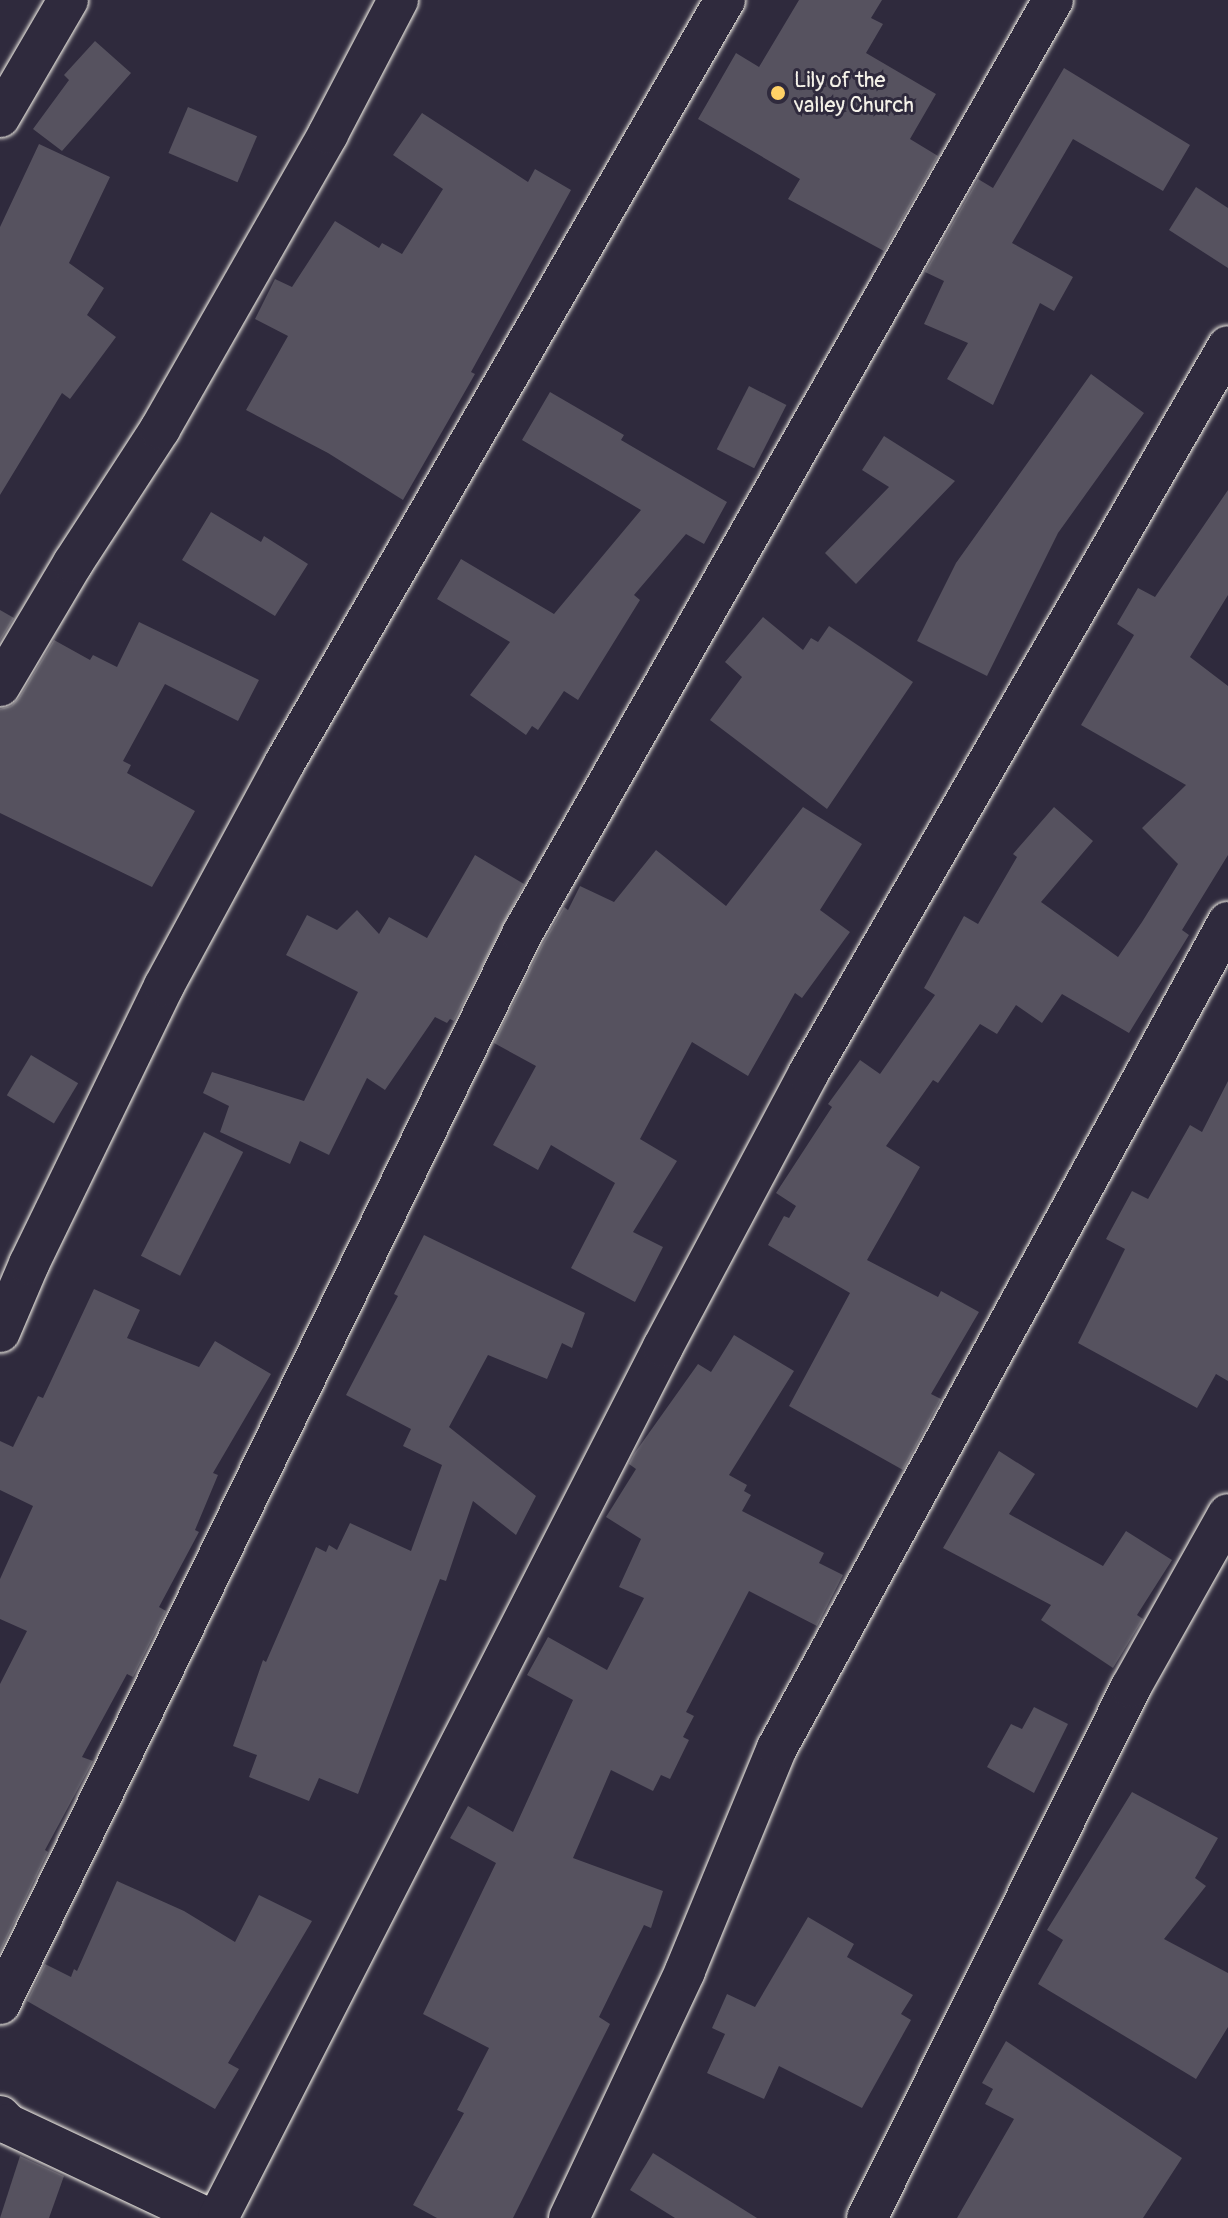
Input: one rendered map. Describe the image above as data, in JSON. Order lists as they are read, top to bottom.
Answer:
{
  "places": ["Lily of the valley Church"]
}
